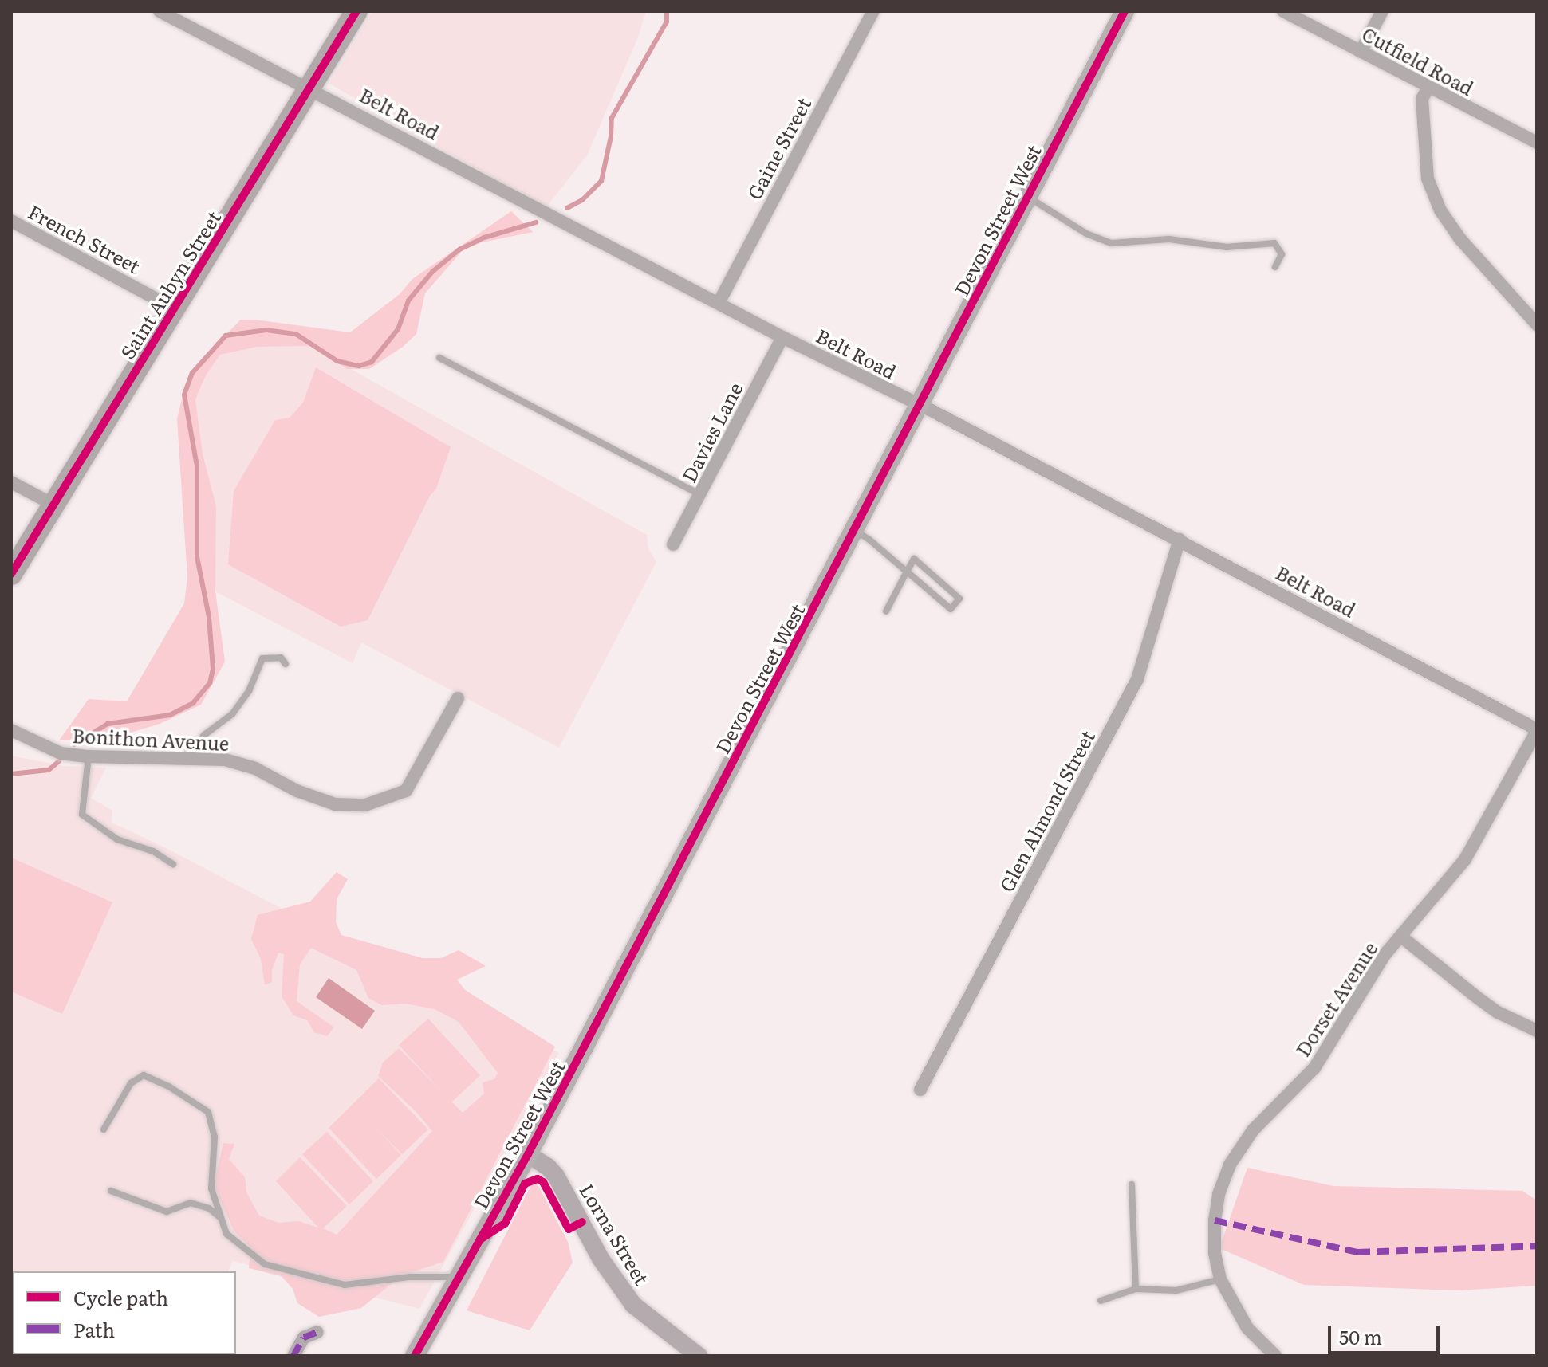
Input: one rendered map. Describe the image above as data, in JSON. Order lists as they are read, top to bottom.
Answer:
{
  "streets": {
    "highway": ["Saint Aubyn Street"],
    "main road": ["Devon Street West"],
    "street": [
      "Cutfield Road",
      "Belt Road",
      "Gaine Street",
      "French Street",
      "Davies Lane",
      "Bonithon Avenue",
      "Glen Almond Street",
      "Dorset Avenue",
      "Lorna Street"
    ]
  },
  "crossings": [
    ["Belt Road", "Gaine Street"],
    ["Belt Road", "Devon Street West"],
    ["Belt Road", "Saint Aubyn Street"],
    ["Belt Road", "Davies Lane"],
    ["Belt Road", "Glen Almond Street"],
    ["Belt Road", "Dorset Avenue"],
    ["Devon Street West", "Lorna Street"],
    ["French Street", "Saint Aubyn Street"]
  ],
  "legend": ["Cycle path", "Path"],
  "scale_bar": "50 m"
}
